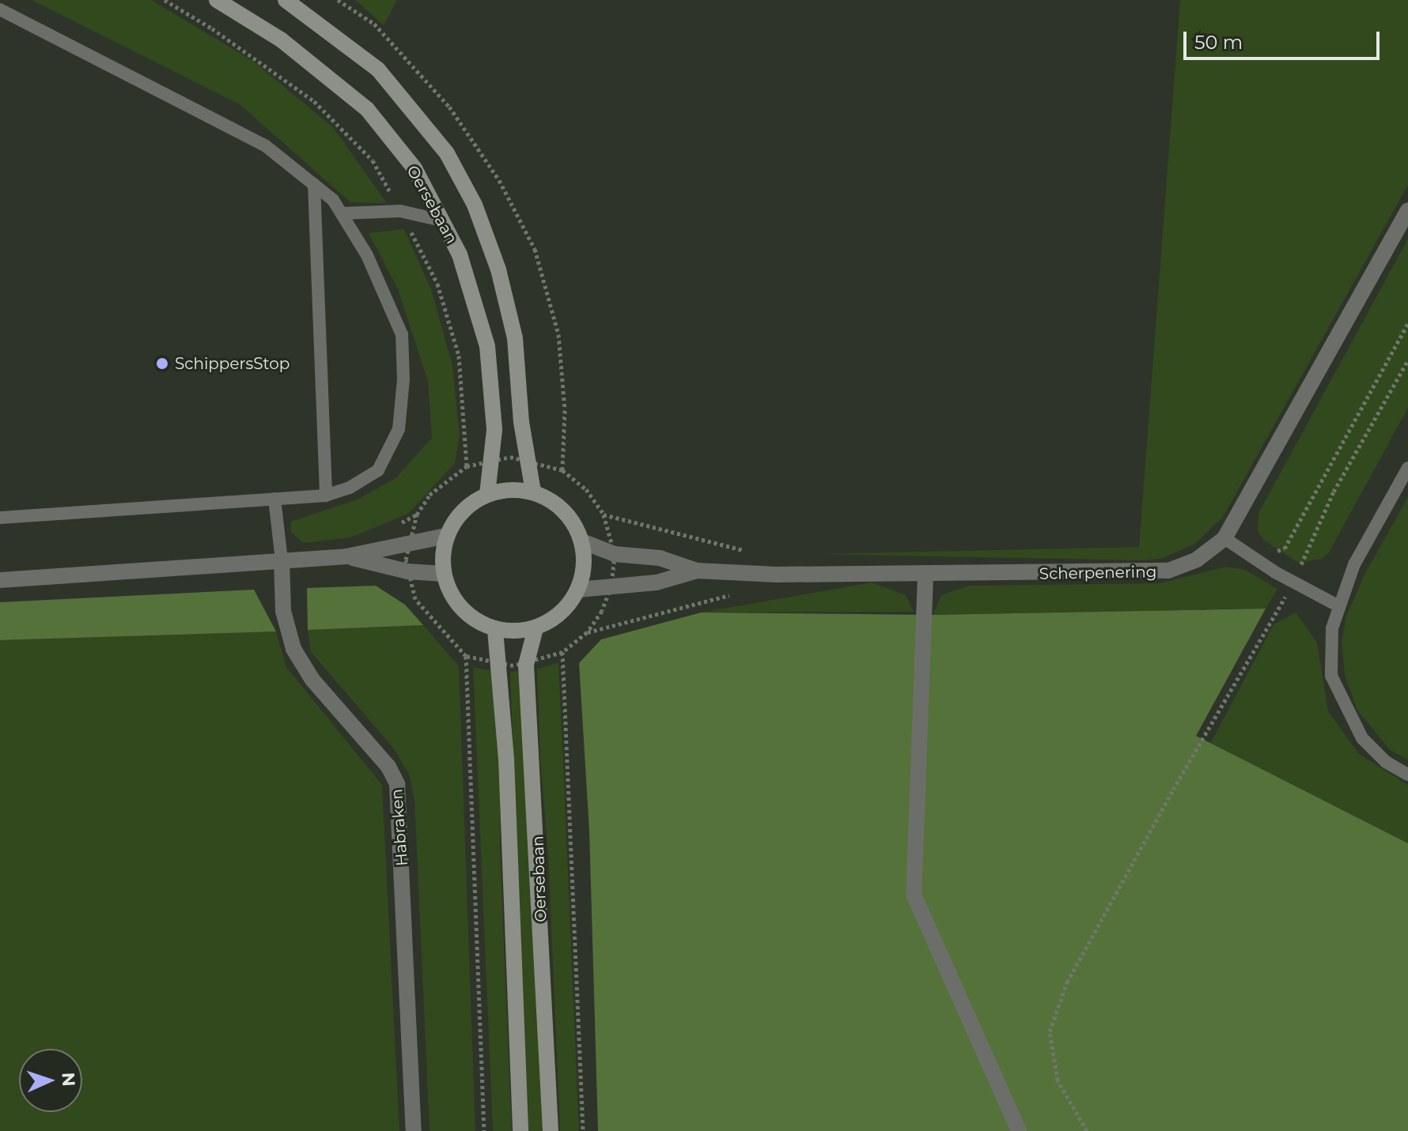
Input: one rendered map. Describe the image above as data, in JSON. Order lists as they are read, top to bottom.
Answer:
{
  "streets": {
    "main road": ["Oersebaan"],
    "street": ["Scherpenering", "Habraken"]
  },
  "crossings": [
    ["Oersebaan", "Scherpenering"]
  ],
  "places": ["SchippersStop"],
  "scale_bar": "50 m",
  "north": "right"
}
